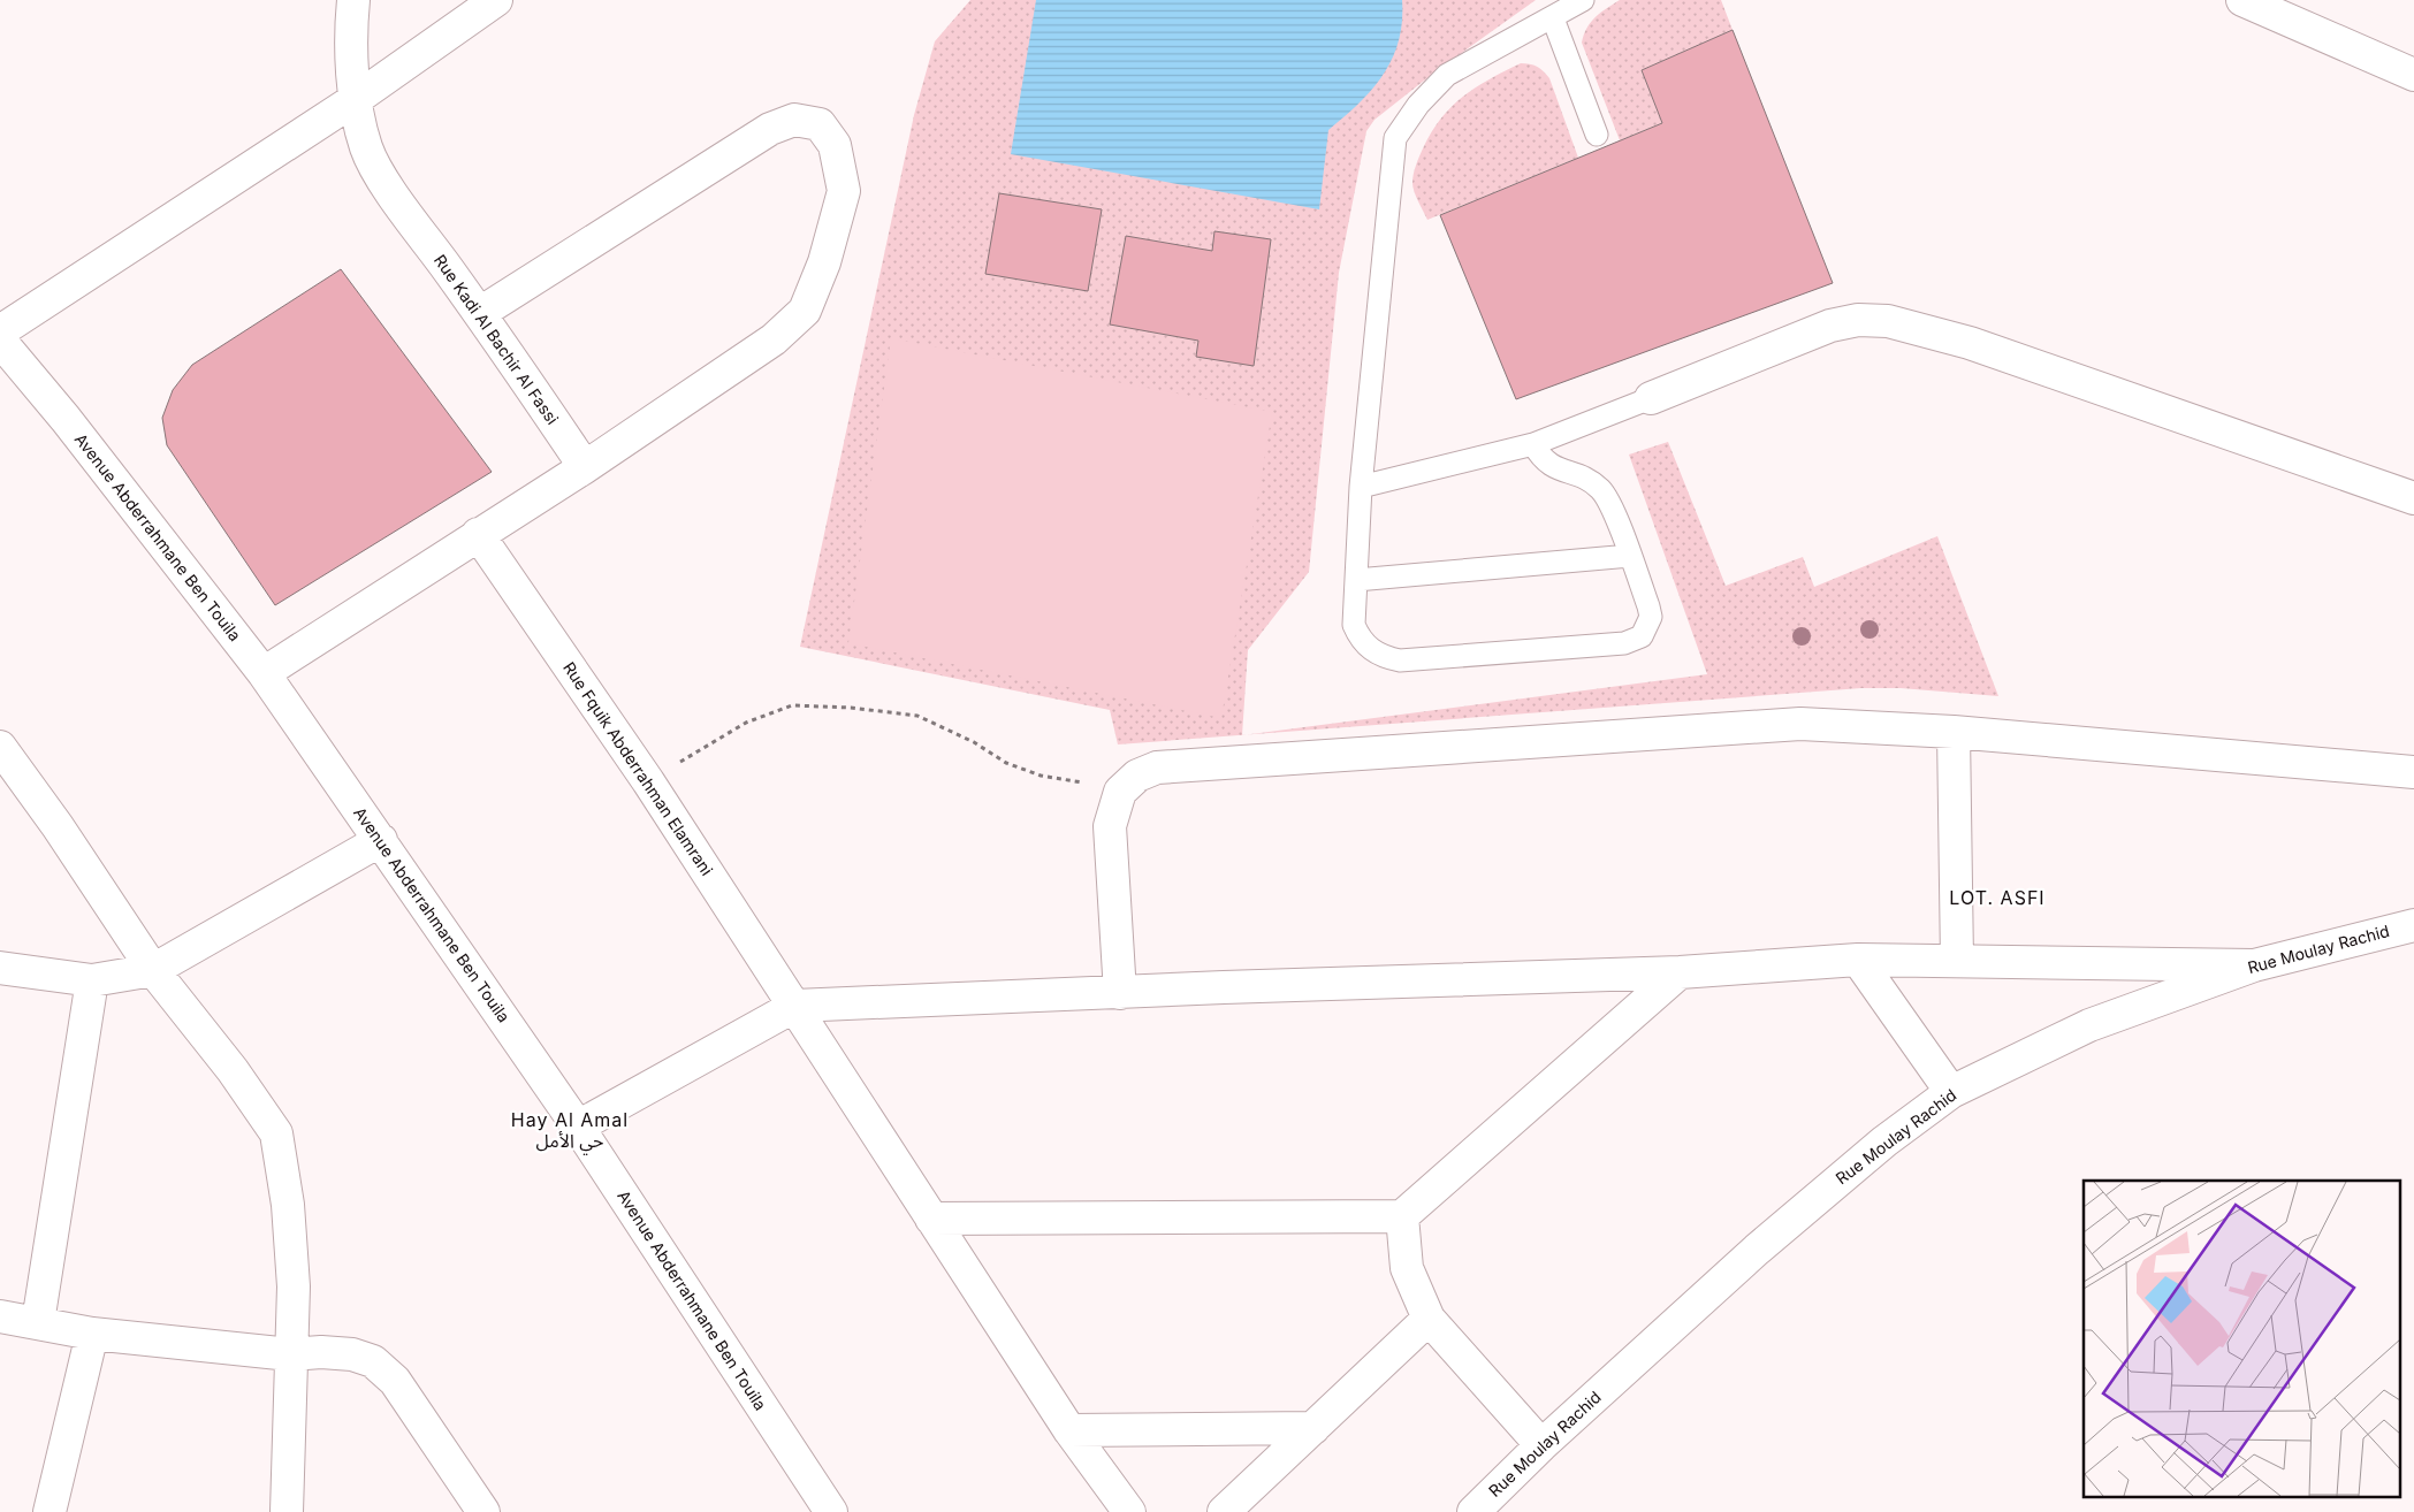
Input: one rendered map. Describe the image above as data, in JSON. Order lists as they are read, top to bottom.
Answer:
{
  "streets": {
    "street": [
      "Rue Kadi Al Bachir Al Fassi",
      "Avenue Abderrahmane Ben Touila",
      "Rue Fquik Abderrahman Elamrani",
      "Rue Moulay Rachid"
    ]
  },
  "districts": ["LOT. ASFI", "Hay Al Amal حي الأمل"]
}
